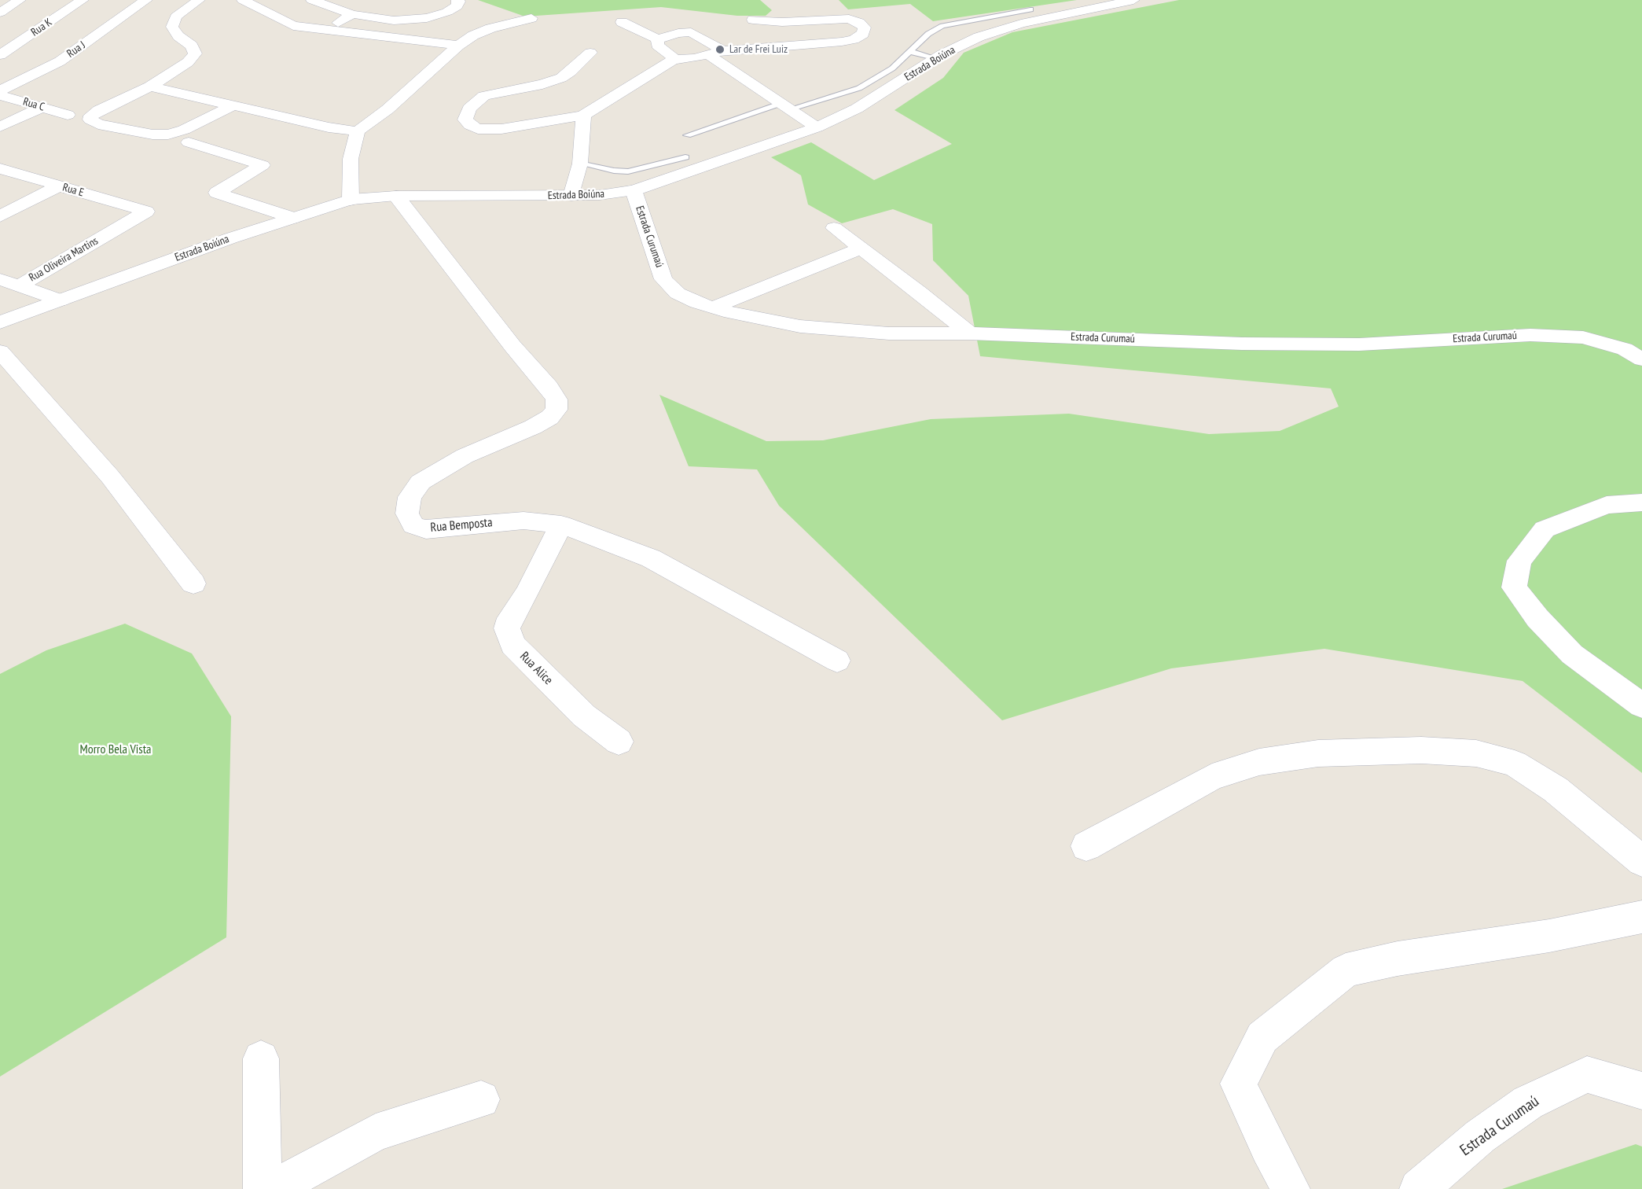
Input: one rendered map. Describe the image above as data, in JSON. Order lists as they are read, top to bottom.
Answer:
{
  "streets": {
    "street": [
      "Rua K",
      "Rua J",
      "Estrada Boiúna",
      "Rua C",
      "Rua E",
      "Estrada Curumaú",
      "Rua Oliveira Martins",
      "Rua Bemposta",
      "Rua Alice"
    ]
  },
  "crossings": [
    ["Estrada Boiúna", "Estrada Curumaú"],
    ["Estrada Boiúna", "Rua Oliveira Martins"],
    ["Estrada Boiúna", "Rua Bemposta"],
    ["Rua E", "Rua Oliveira Martins"],
    ["Rua Bemposta", "Rua Alice"]
  ],
  "parks": ["Morro Bela Vista"],
  "places": ["Lar de Frei Luiz"]
}
